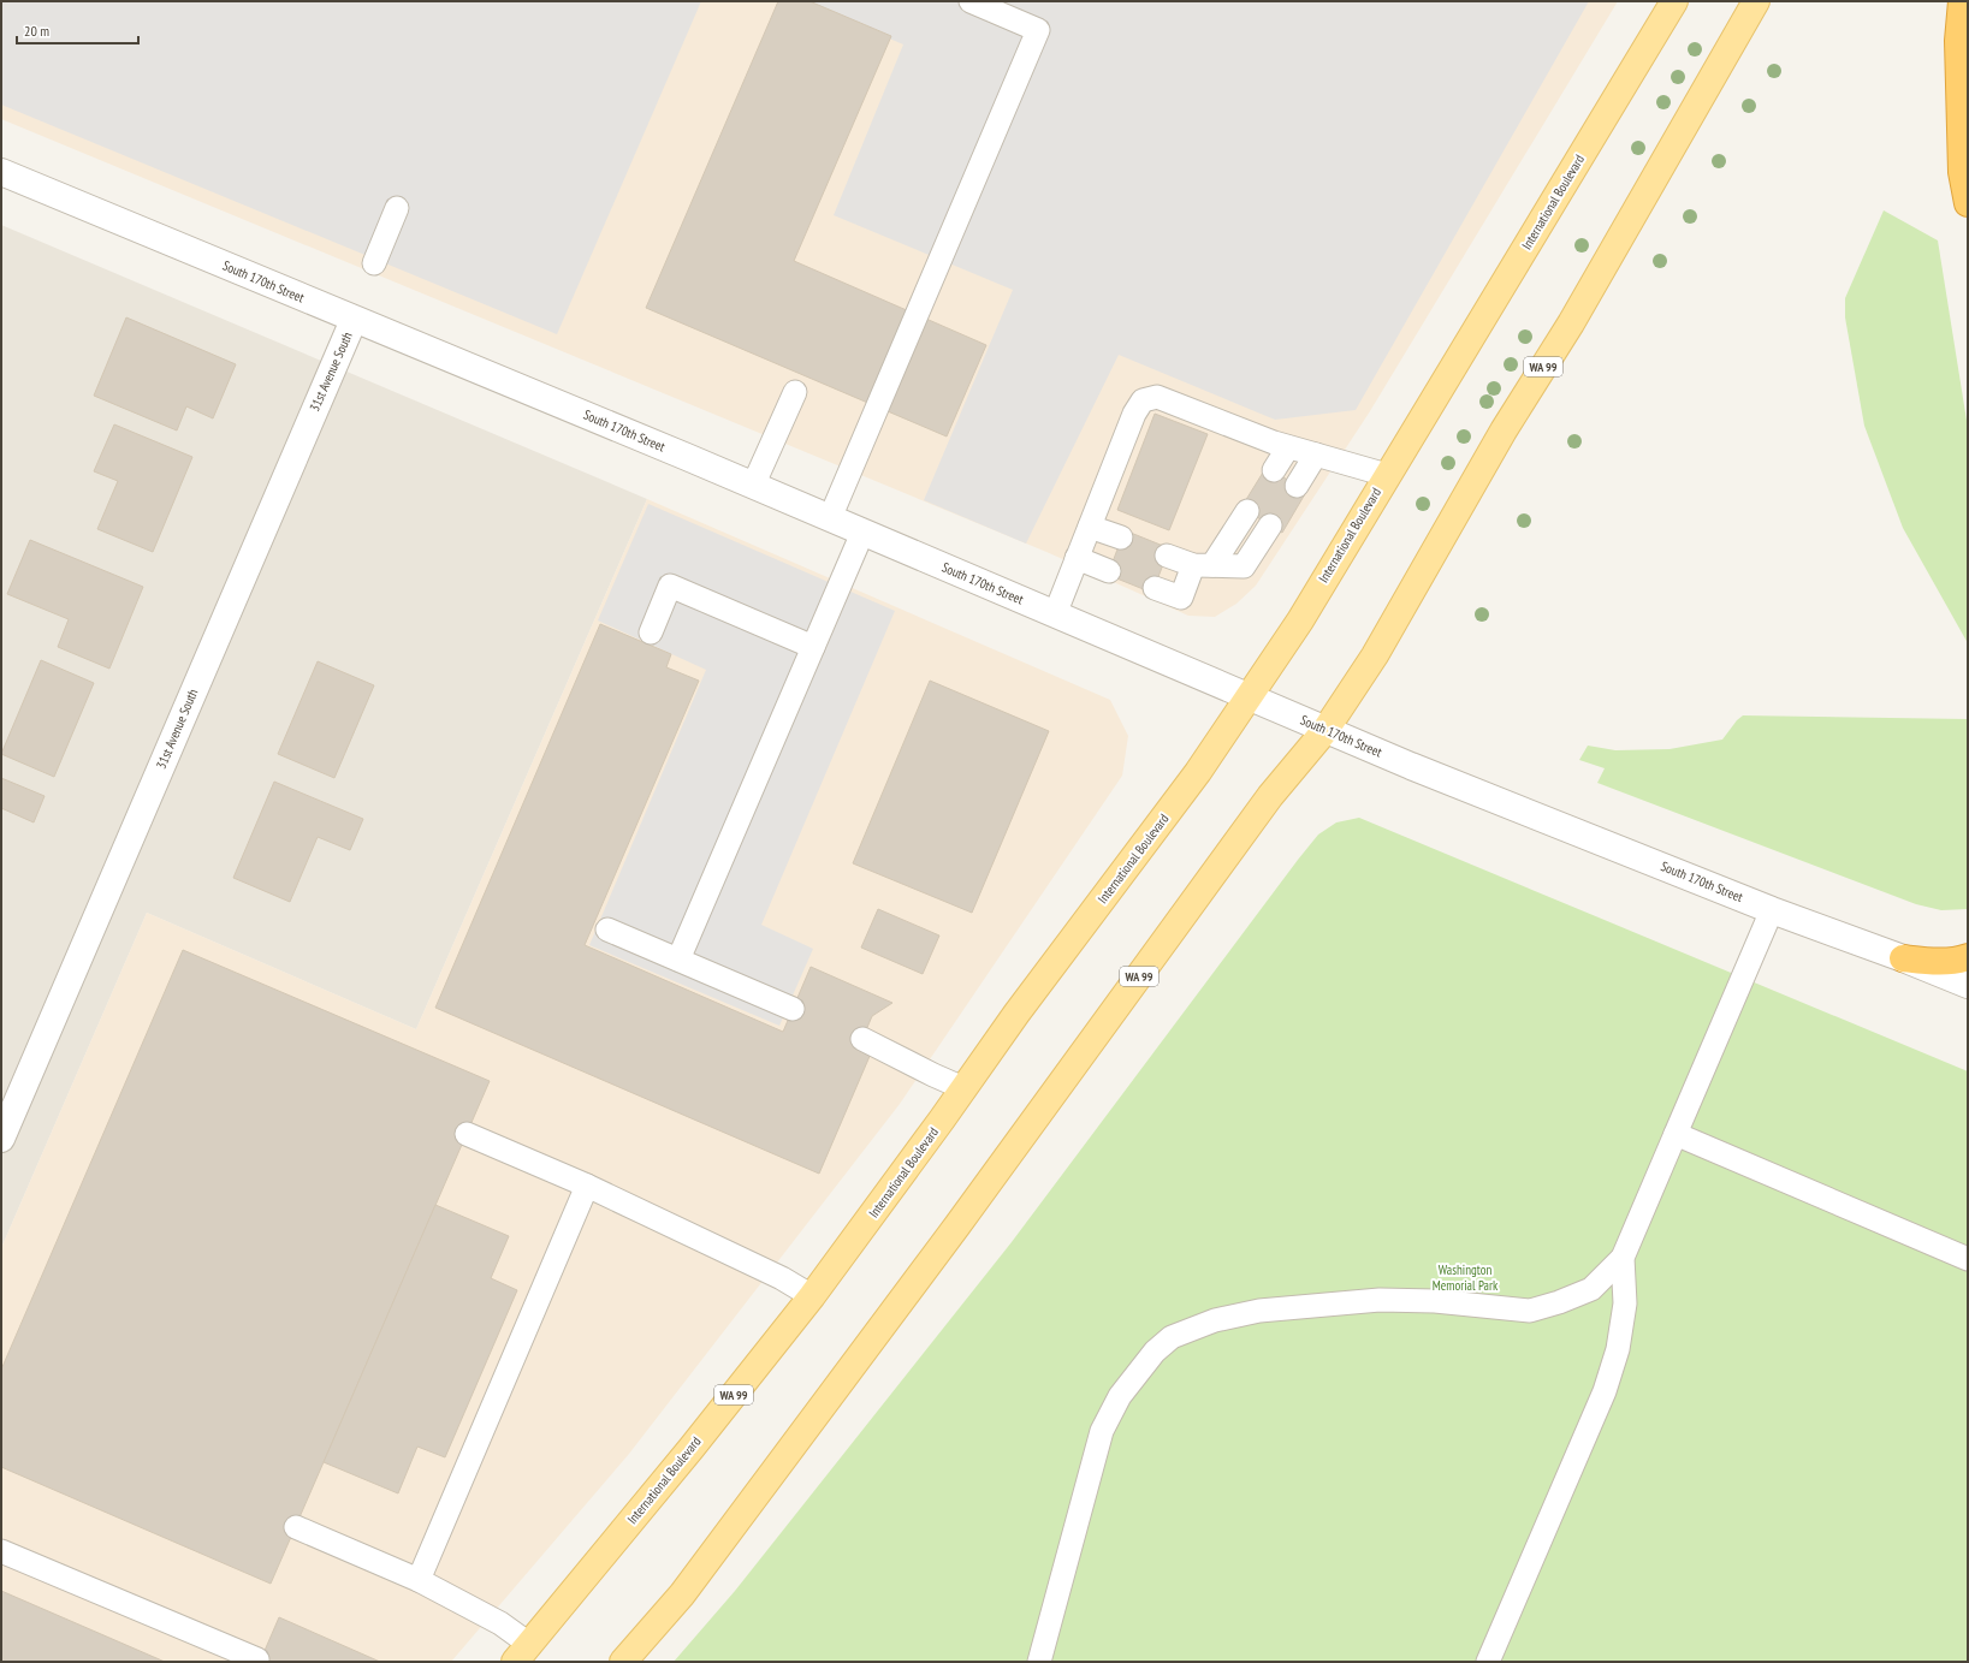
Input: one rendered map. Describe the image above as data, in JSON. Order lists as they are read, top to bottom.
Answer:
{
  "streets": {
    "main road": ["International Boulevard", "WA 99"],
    "street": ["South 170th Street", "31st Avenue South"]
  },
  "crossings": [
    ["International Boulevard", "South 170th Street"],
    ["South 170th Street", "WA 99"],
    ["South 170th Street", "31st Avenue South"]
  ],
  "parks": ["Washington Memorial Park"],
  "scale_bar": "20 m"
}
